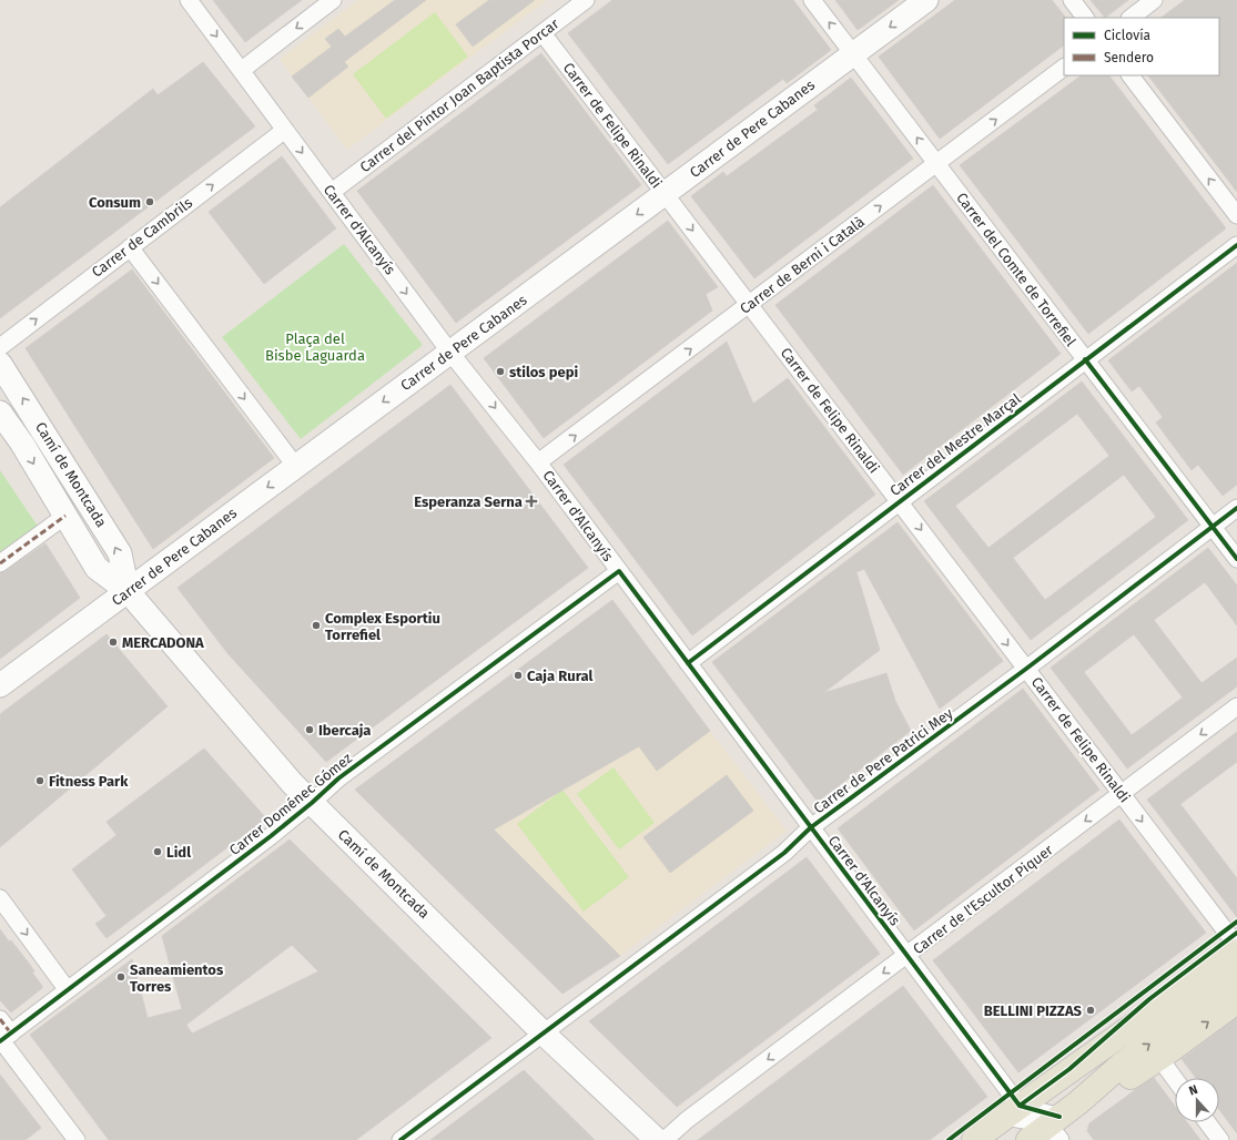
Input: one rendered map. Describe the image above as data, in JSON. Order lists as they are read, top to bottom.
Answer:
{
  "streets": {
    "street": [
      "Carrer del Pintor Joan Baptista Porcar",
      "Carrer de Felipe Rinaldi",
      "Carrer de Pere Cabanes",
      "Carrer d'Alcanyís",
      "Carrer de Cambrils",
      "Carrer de Berni i Català",
      "Carrer del Comte de Torrefiel",
      "Carrer del Mestre Marçal",
      "Camí de Montcada",
      "Carrer de Pere Patrici Mey",
      "Carrer Doménec Gómez",
      "Carrer de l'Escultor Piquer"
    ]
  },
  "crossings": [
    ["Carrer del Pintor Joan Baptista Porcar", "Carrer de Felipe Rinaldi"],
    ["Carrer del Pintor Joan Baptista Porcar", "Carrer d'Alcanyís"],
    ["Carrer de Felipe Rinaldi", "Carrer de Pere Cabanes"],
    ["Carrer de Felipe Rinaldi", "Carrer de Berni i Català"],
    ["Carrer de Felipe Rinaldi", "Carrer del Mestre Marçal"],
    ["Carrer de Felipe Rinaldi", "Carrer de Pere Patrici Mey"],
    ["Carrer de Felipe Rinaldi", "Carrer de l'Escultor Piquer"],
    ["Carrer de Pere Cabanes", "Carrer d'Alcanyís"],
    ["Carrer de Pere Cabanes", "Carrer del Comte de Torrefiel"],
    ["Carrer de Pere Cabanes", "Camí de Montcada"],
    ["Carrer d'Alcanyís", "Carrer de Cambrils"],
    ["Carrer d'Alcanyís", "Carrer de Berni i Català"],
    ["Carrer d'Alcanyís", "Carrer del Mestre Marçal"],
    ["Carrer d'Alcanyís", "Carrer de Pere Patrici Mey"],
    ["Carrer d'Alcanyís", "Carrer Doménec Gómez"],
    ["Carrer d'Alcanyís", "Carrer de l'Escultor Piquer"],
    ["Carrer de Berni i Català", "Carrer del Comte de Torrefiel"],
    ["Carrer del Comte de Torrefiel", "Carrer del Mestre Marçal"],
    ["Carrer del Comte de Torrefiel", "Carrer de Pere Patrici Mey"],
    ["Camí de Montcada", "Carrer de Pere Patrici Mey"],
    ["Camí de Montcada", "Carrer Doménec Gómez"]
  ],
  "one_way": [
    "Carrer de Felipe Rinaldi",
    "Carrer de Pere Cabanes",
    "Carrer d'Alcanyís",
    "Carrer de Cambrils",
    "Carrer de Berni i Català",
    "Carrer de l'Escultor Piquer"
  ],
  "parks": ["Plaça del Bisbe Laguarda"],
  "places": {
    "other": [
      "Consum",
      "stilos pepi",
      "Complex Esportiu Torrefiel",
      "MERCADONA",
      "Caja Rural",
      "Ibercaja",
      "Fitness Park",
      "Lidl",
      "Saneamientos Torres",
      "BELLINI PIZZAS"
    ],
    "health": ["Esperanza Serna"]
  },
  "legend": ["Ciclovía", "Sendero"],
  "north": "top"
}
